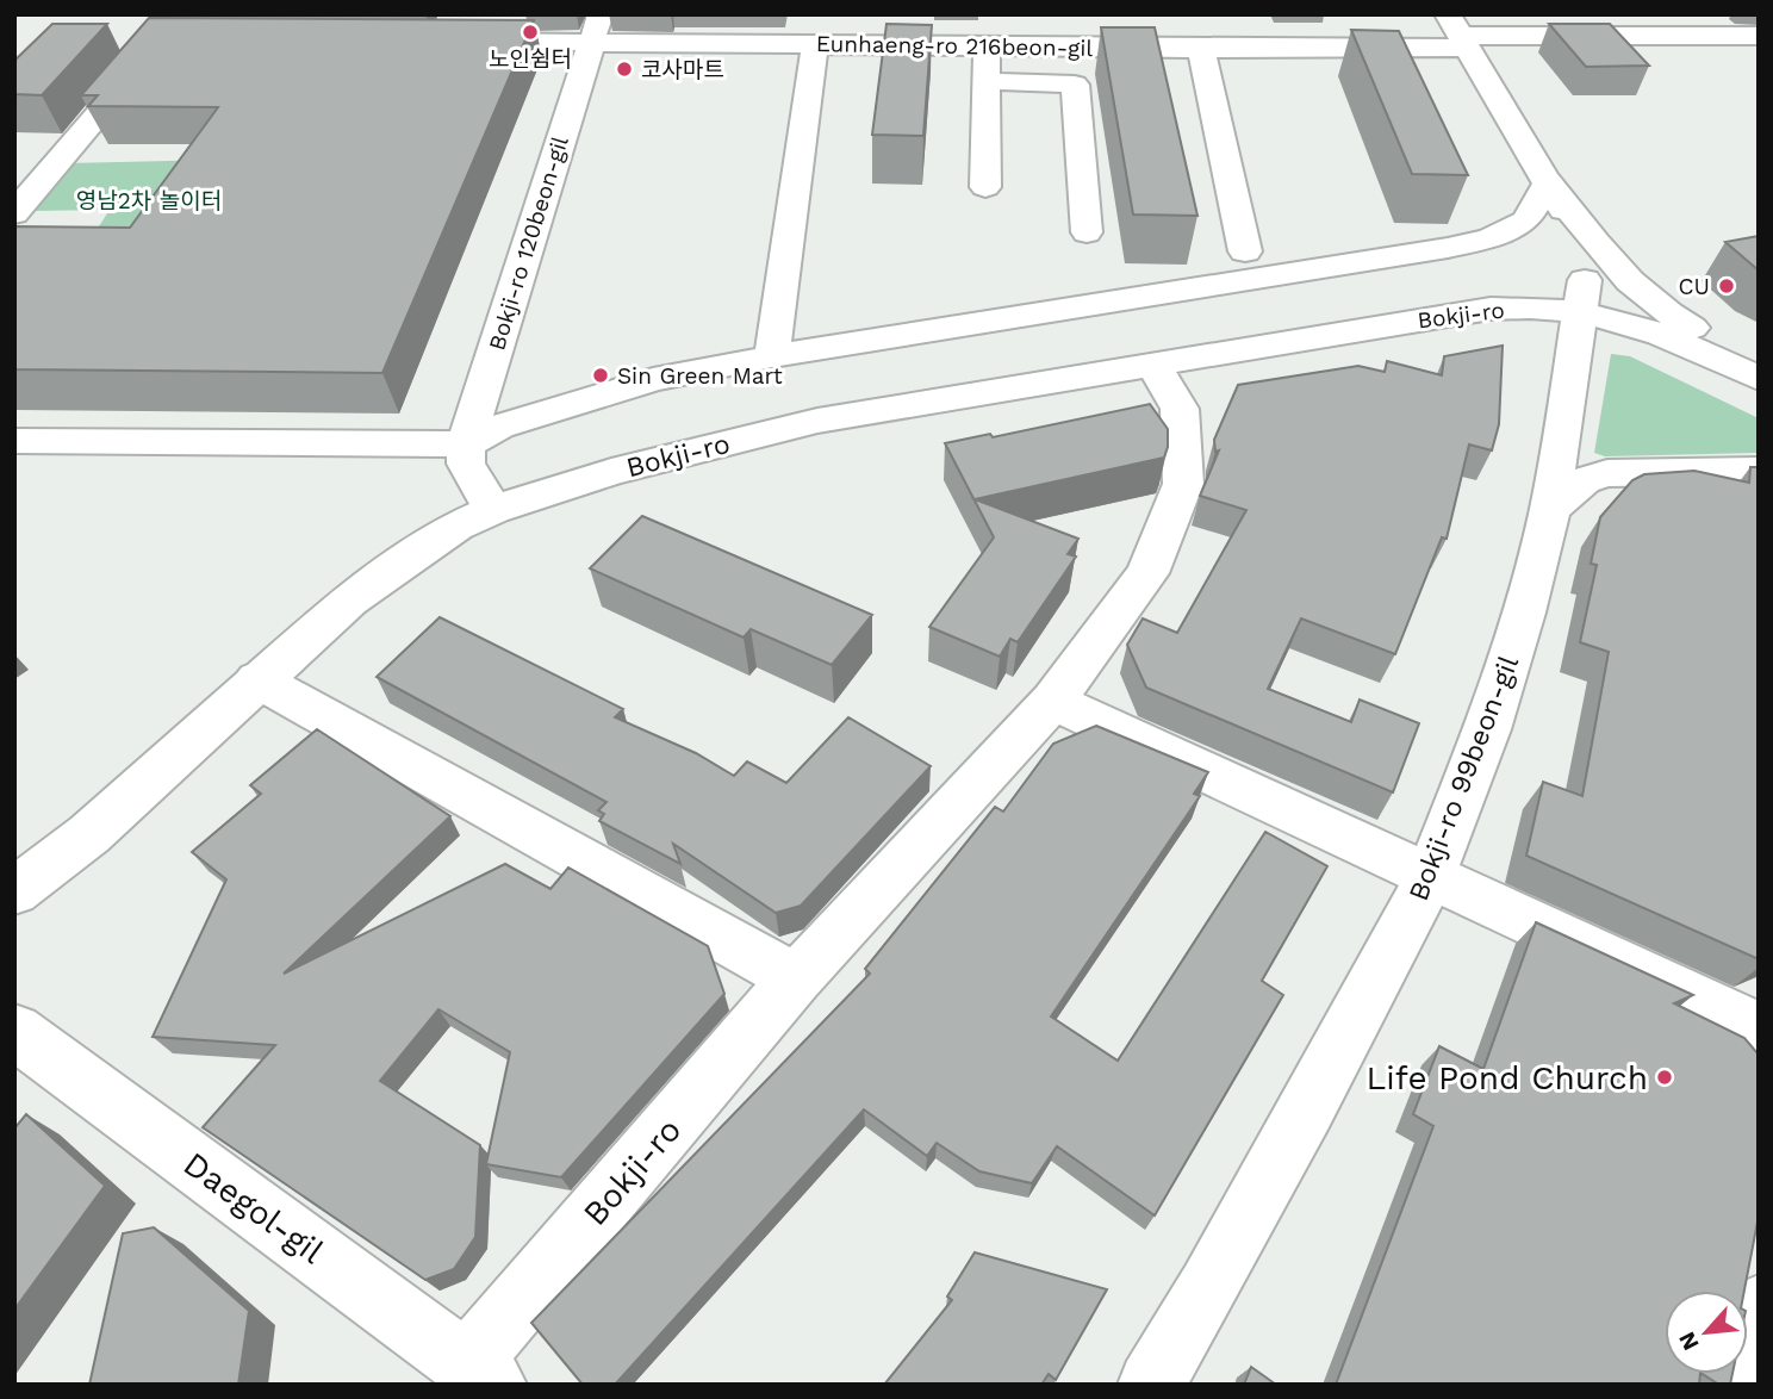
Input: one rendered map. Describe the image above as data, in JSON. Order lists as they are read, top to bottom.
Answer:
{
  "streets": {
    "street": [
      "Eunhaeng-ro 216beon-gil",
      "Bokji-ro 120beon-gil",
      "Bokji-ro",
      "Bokji-ro 99beon-gil",
      "Daegol-gil"
    ]
  },
  "crossings": [
    ["Eunhaeng-ro 216beon-gil", "Bokji-ro 120beon-gil"],
    ["Bokji-ro", "Bokji-ro 99beon-gil"],
    ["Bokji-ro", "Daegol-gil"]
  ],
  "parks": ["영남2차 놀이터"],
  "places": [
    "노인쉼터",
    "코사마트",
    "CU",
    "Sin Green Mart",
    "Life Pond Church"
  ],
  "north": "bottom left"
}
